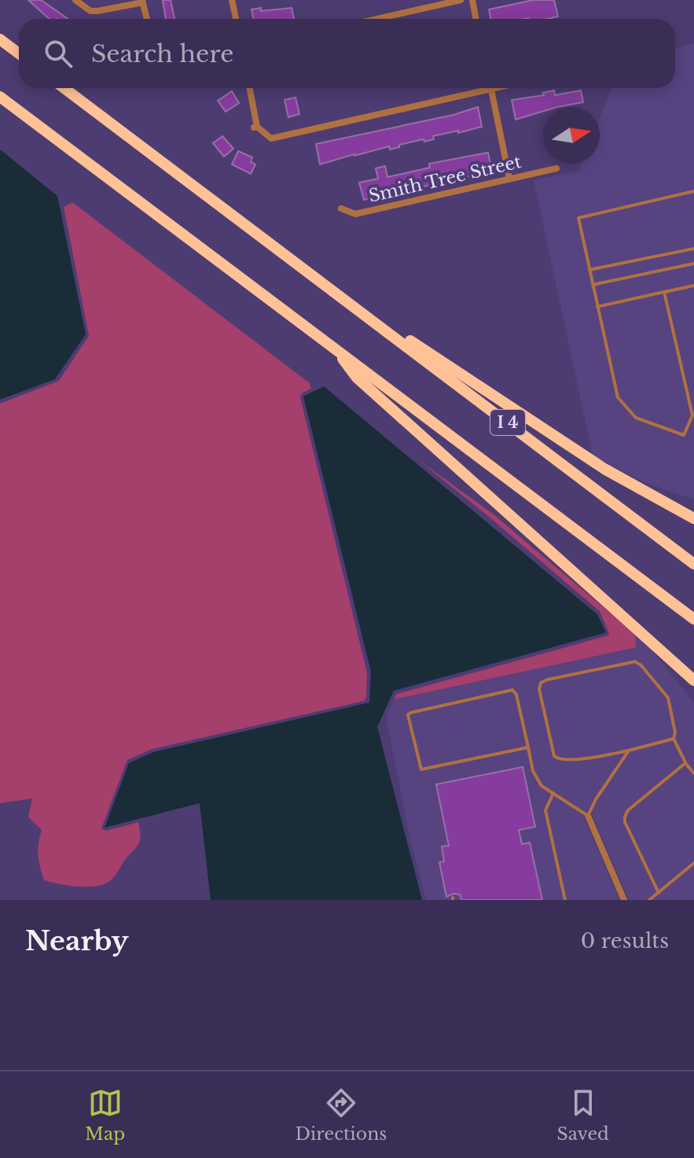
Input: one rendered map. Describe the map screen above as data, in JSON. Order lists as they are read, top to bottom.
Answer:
{
  "streets": {
    "highway": ["I 4"],
    "street": ["Smith Tree Street"]
  },
  "north": "right",
  "page": {
    "search": "Search here",
    "heading": ["Nearby", "0 results"],
    "nav": ["Map", "Directions", "Saved"]
  }
}
